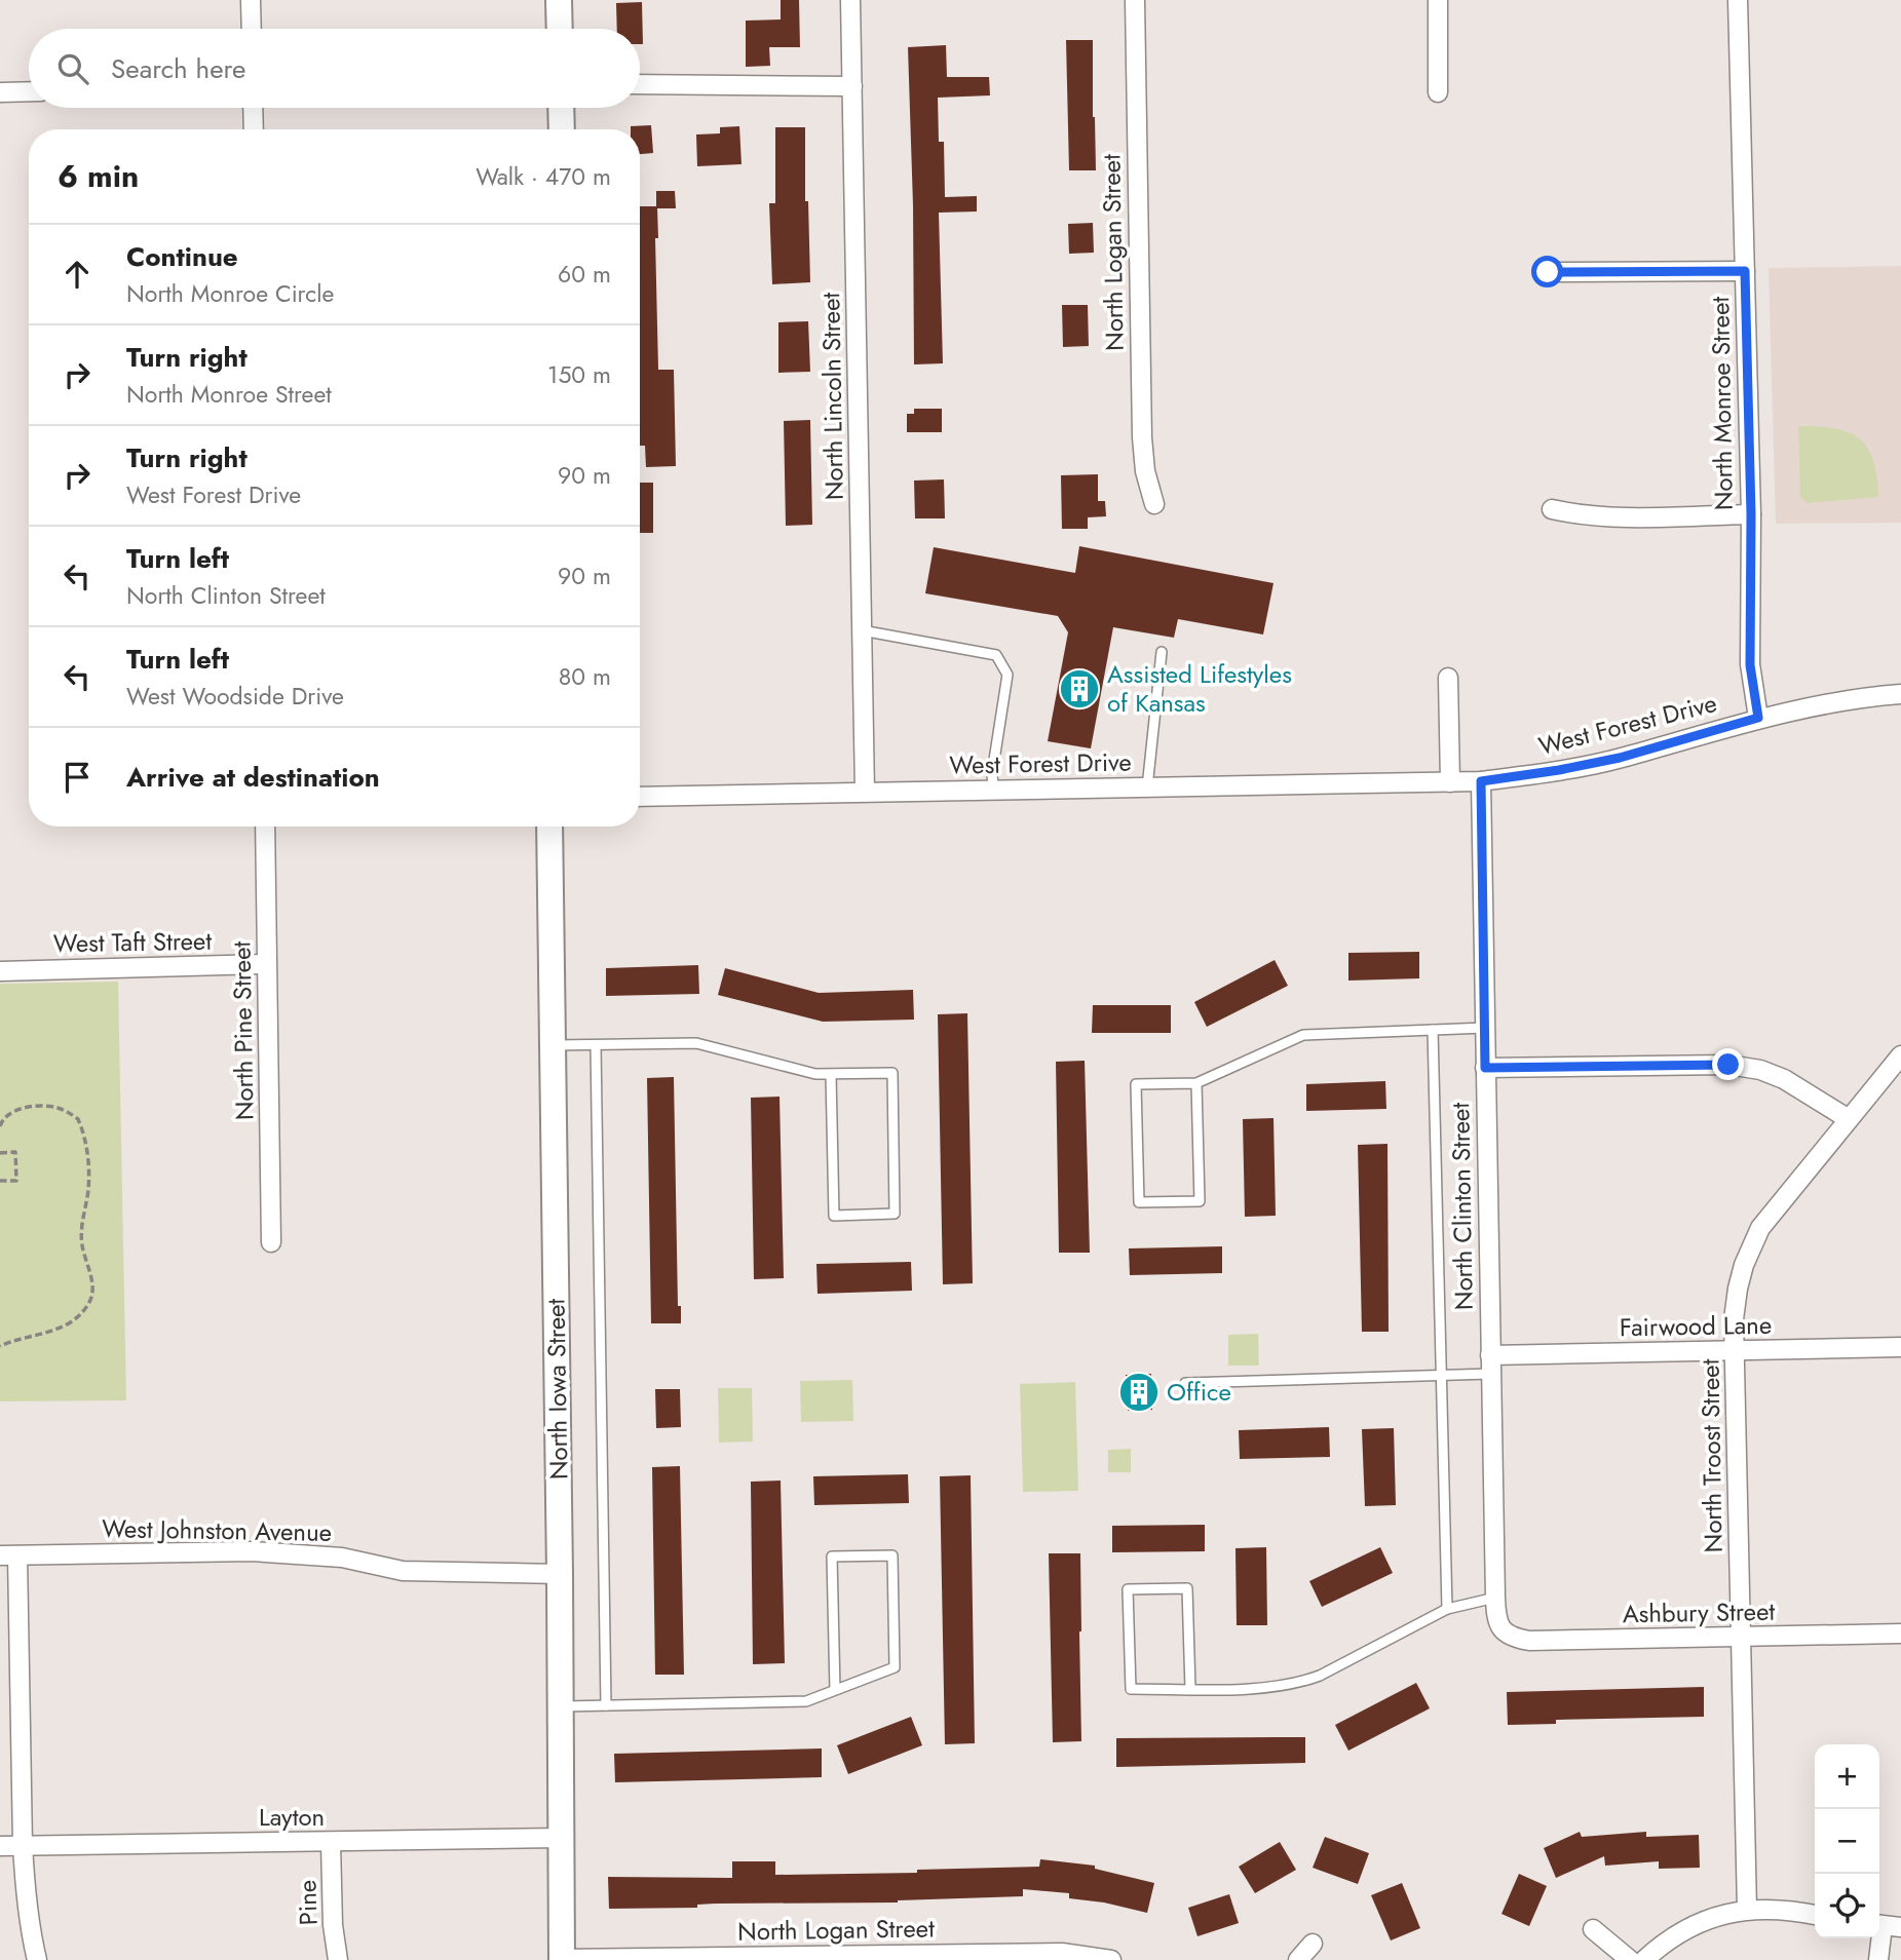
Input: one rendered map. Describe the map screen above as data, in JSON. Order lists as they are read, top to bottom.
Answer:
{
  "streets": {
    "street": [
      "North Logan Street",
      "North Lincoln Street",
      "North Monroe Street",
      "West Forest Drive",
      "West Taft Street",
      "North Pine Street",
      "North Clinton Street",
      "Fairwood Lane",
      "North Iowa Street",
      "North Troost Street",
      "West Johnston Avenue",
      "Ashbury Street",
      "Layton",
      "Pine"
    ]
  },
  "crossings": [
    ["North Logan Street", "North Iowa Street"],
    ["North Lincoln Street", "West Forest Drive"],
    ["North Monroe Street", "West Forest Drive"],
    ["West Forest Drive", "North Clinton Street"],
    ["West Taft Street", "North Pine Street"],
    ["North Clinton Street", "Fairwood Lane"],
    ["North Clinton Street", "Ashbury Street"],
    ["Fairwood Lane", "North Troost Street"],
    ["North Iowa Street", "West Johnston Avenue"],
    ["North Iowa Street", "Layton"],
    ["North Troost Street", "Ashbury Street"],
    ["Layton", "Pine"]
  ],
  "places": {
    "building": ["Assisted Lifestyles of Kansas", "Office"]
  },
  "page": {
    "search": "Search here",
    "heading": ["6 min", "Walk · 470 m"],
    "list": [
      ["Continue", "North Monroe Circle", "60 m"],
      ["Turn right", "North Monroe Street", "150 m"],
      ["Turn right", "West Forest Drive", "90 m"],
      ["Turn left", "North Clinton Street", "90 m"],
      ["Turn left", "West Woodside Drive", "80 m"],
      "Arrive at destination"
    ],
    "map_buttons": ["+", "−"]
  }
}
